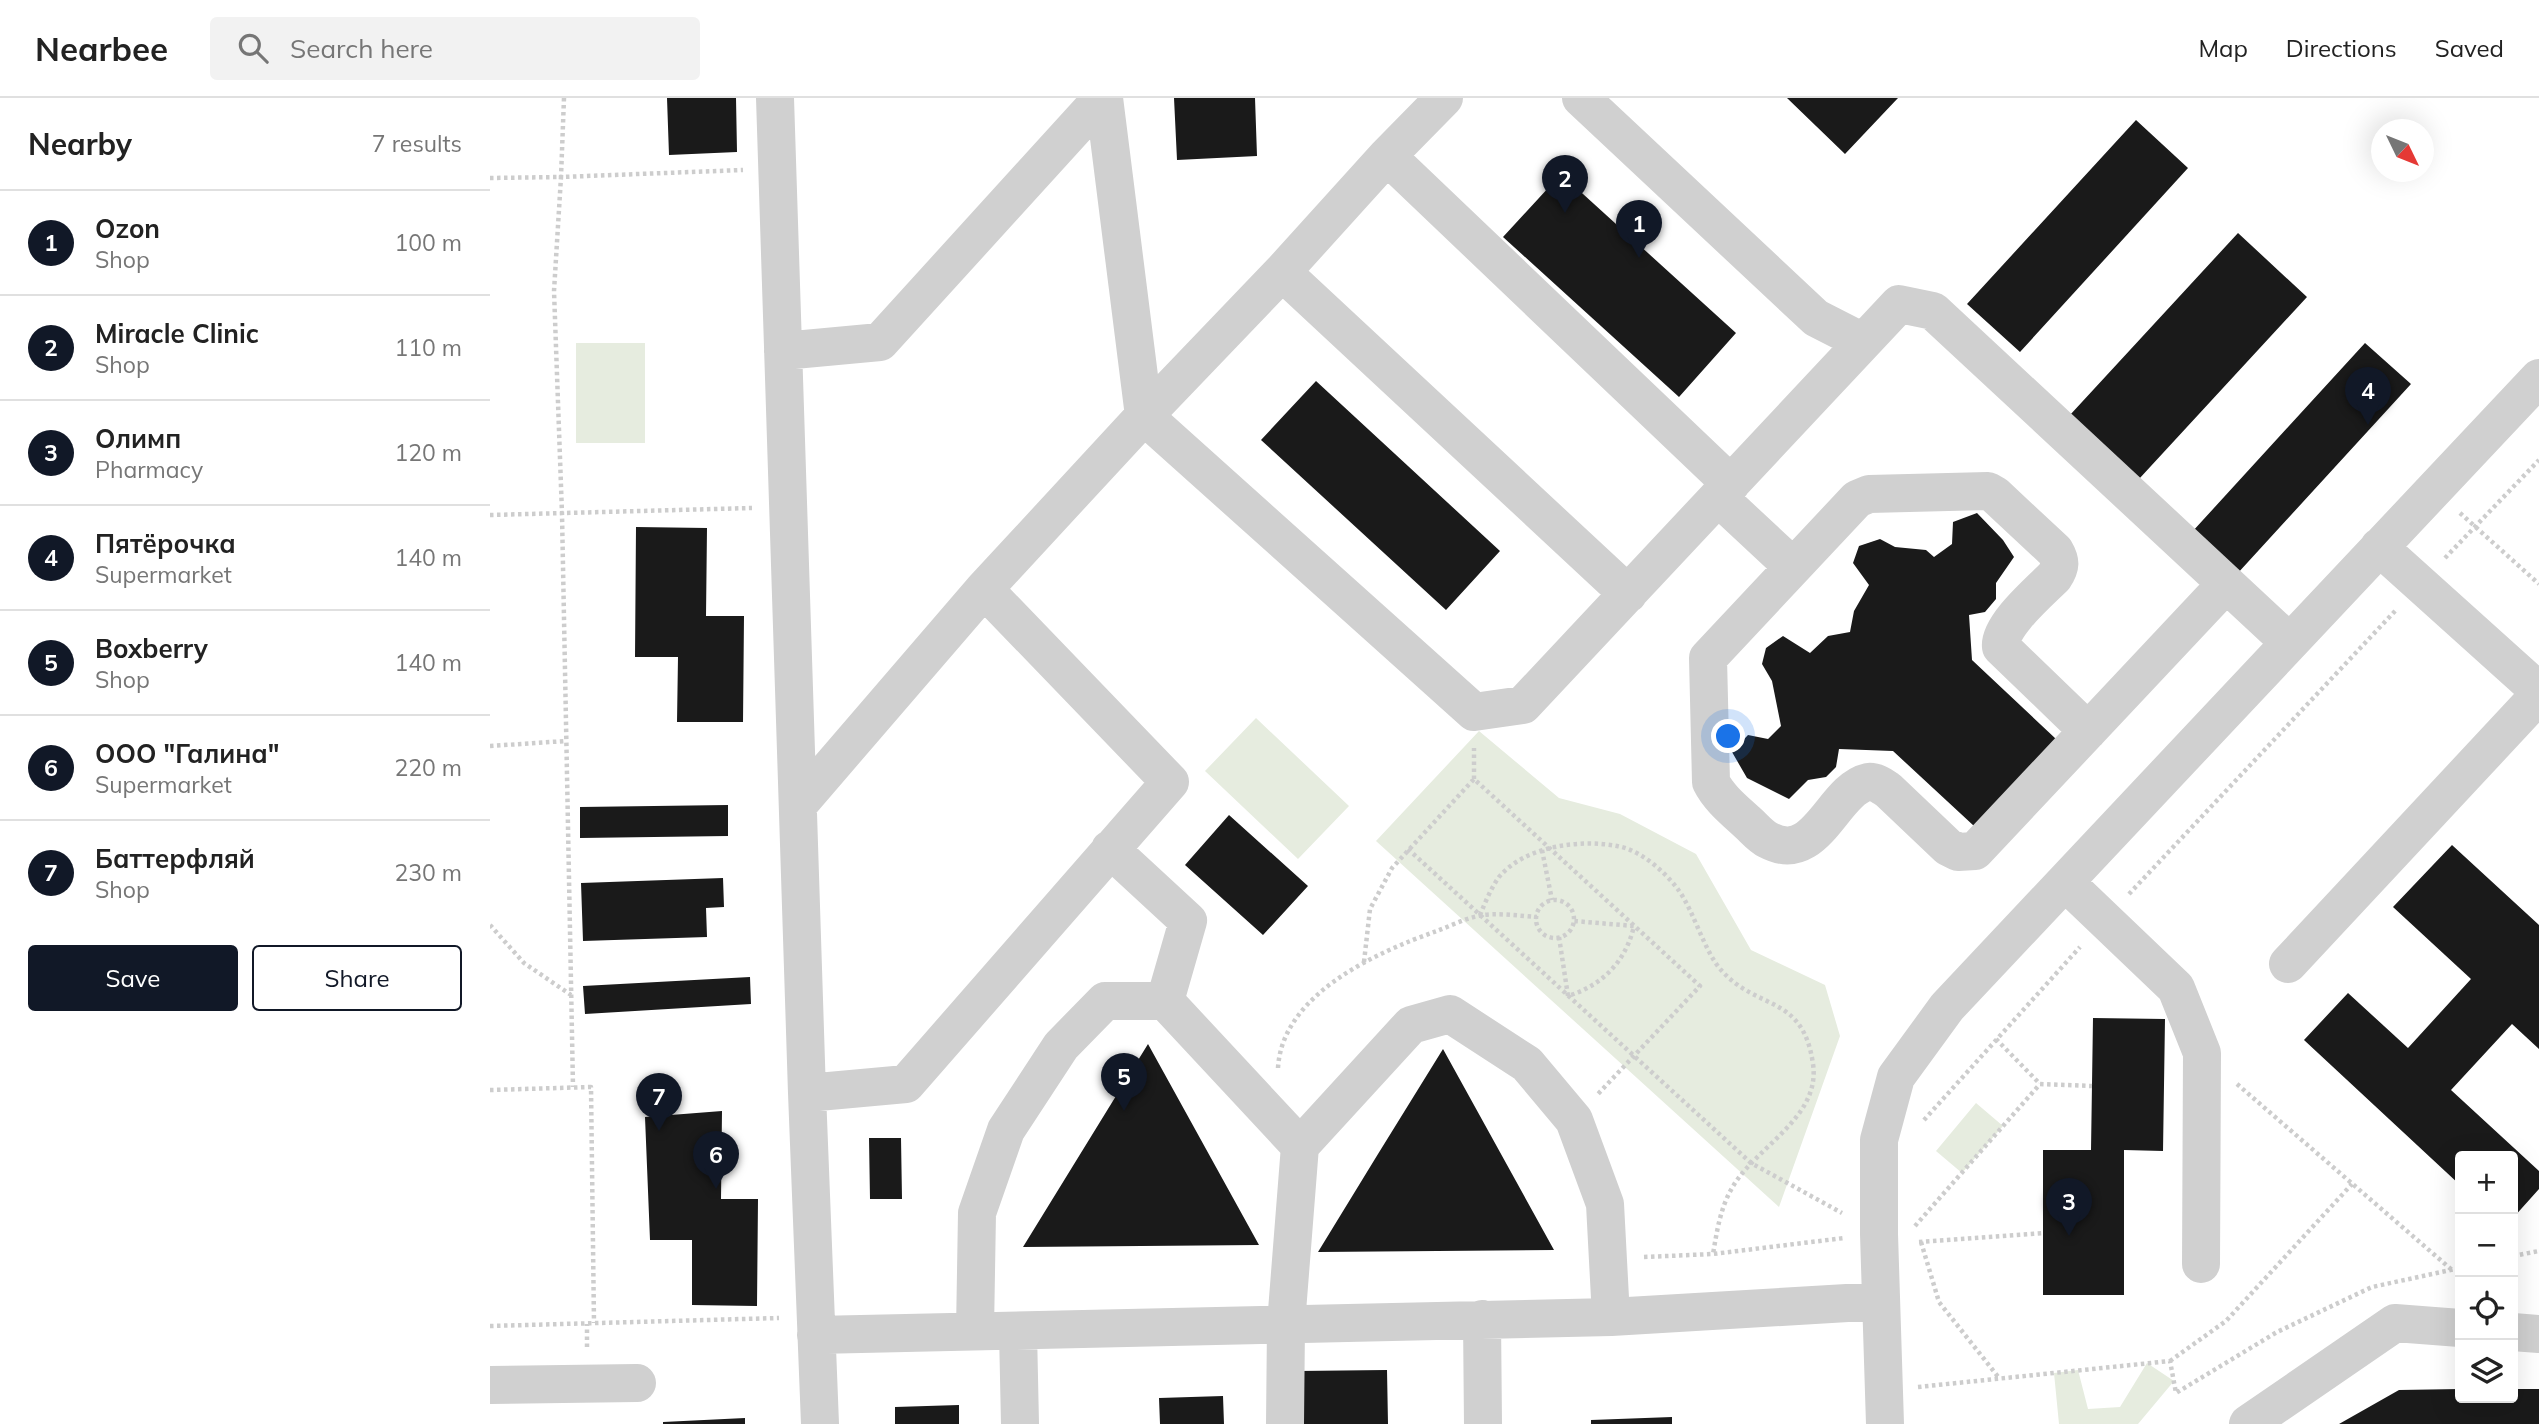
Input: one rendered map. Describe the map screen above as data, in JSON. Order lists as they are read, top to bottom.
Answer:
{
  "north": "bottom right",
  "page": {
    "header": "Nearbee",
    "search": "Search here",
    "nav": ["Map", "Directions", "Saved"],
    "heading": ["Nearby", "7 results"],
    "pins": [
      "2",
      "1",
      "4",
      "5",
      "7",
      "6",
      "3"
    ],
    "list": [
      {
        "mark": "1",
        "name": "Ozon",
        "note": "Shop",
        "value": "100 m"
      },
      {
        "mark": "2",
        "name": "Miracle Clinic",
        "note": "Shop",
        "value": "110 m"
      },
      {
        "mark": "3",
        "name": "Олимп",
        "note": "Pharmacy",
        "value": "120 m"
      },
      {
        "mark": "4",
        "name": "Пятёрочка",
        "note": "Supermarket",
        "value": "140 m"
      },
      {
        "mark": "5",
        "name": "Boxberry",
        "note": "Shop",
        "value": "140 m"
      },
      {
        "mark": "6",
        "name": "ООО \"Галина\"",
        "note": "Supermarket",
        "value": "220 m"
      },
      {
        "mark": "7",
        "name": "Баттерфляй",
        "note": "Shop",
        "value": "230 m"
      }
    ],
    "buttons": ["Save", "Share"],
    "map_buttons": ["+", "−"]
  }
}
